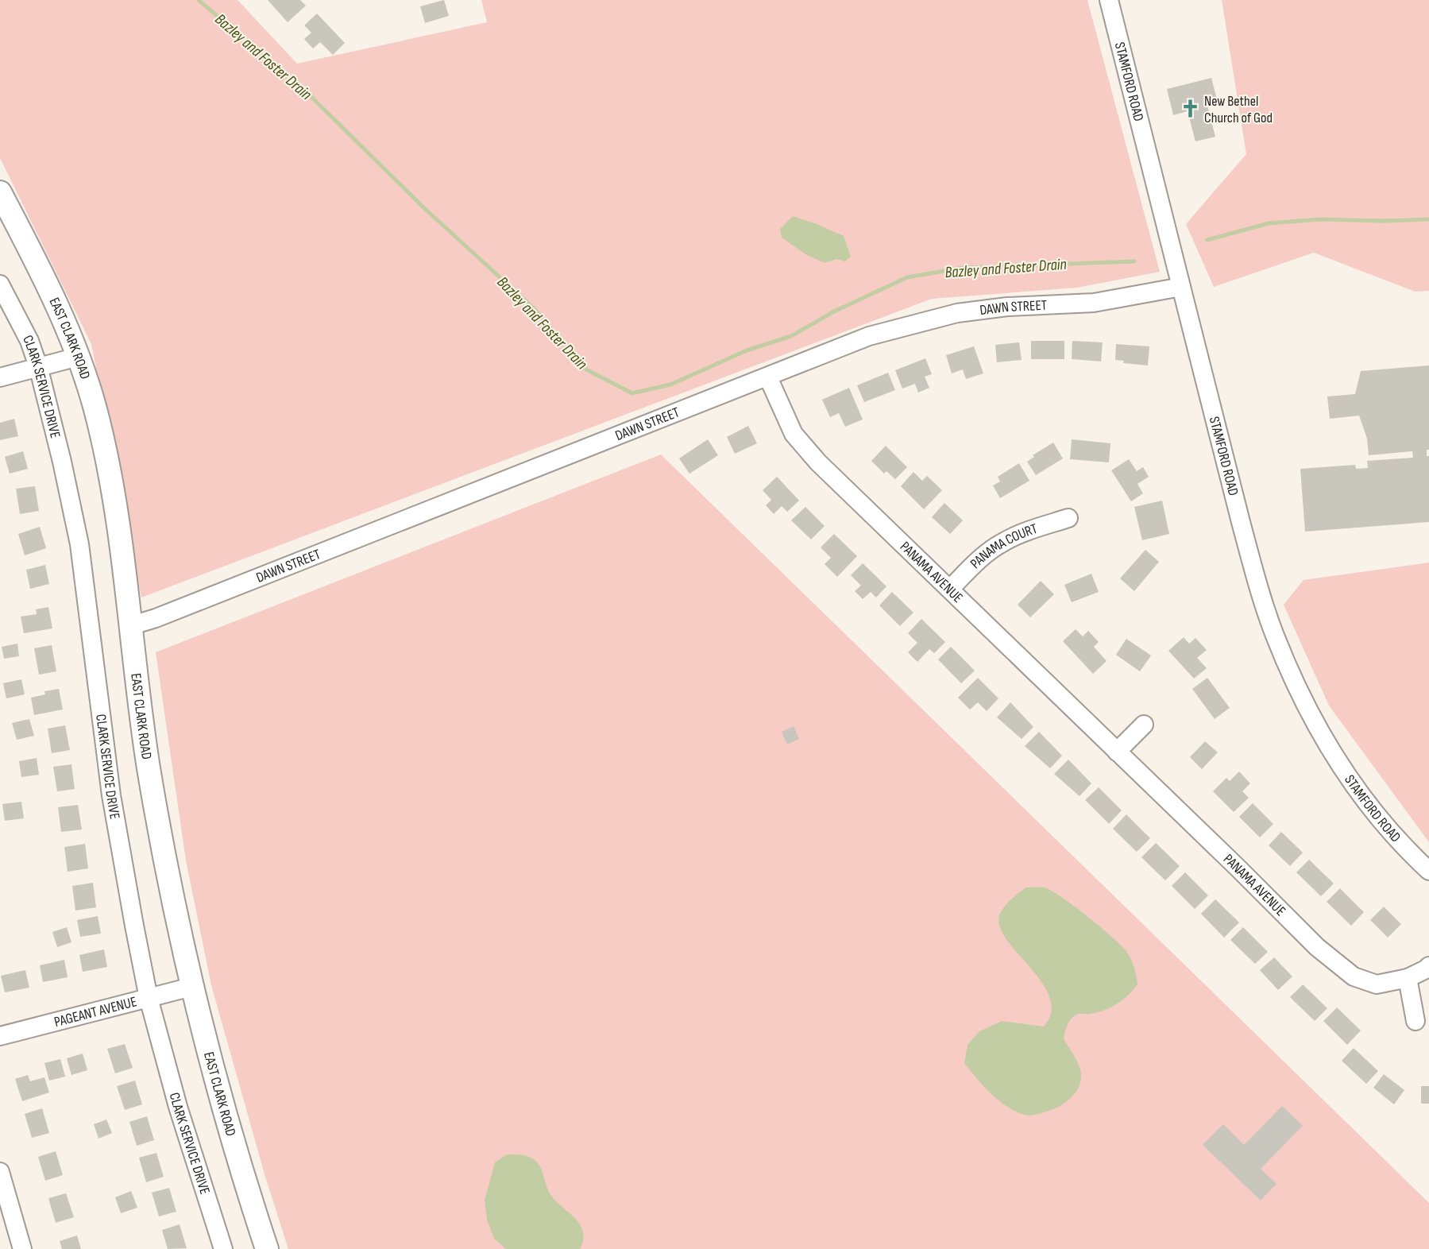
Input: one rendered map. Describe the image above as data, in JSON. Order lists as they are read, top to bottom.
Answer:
{
  "streets": {
    "main road": ["EAST CLARK ROAD"],
    "street": [
      "STAMFORD ROAD",
      "DAWN STREET",
      "CLARK SERVICE DRIVE",
      "PANAMA COURT",
      "PANAMA AVENUE",
      "PAGEANT AVENUE"
    ]
  },
  "crossings": [
    ["STAMFORD ROAD", "DAWN STREET"],
    ["DAWN STREET", "EAST CLARK ROAD"],
    ["DAWN STREET", "PANAMA AVENUE"],
    ["EAST CLARK ROAD", "PAGEANT AVENUE"],
    ["CLARK SERVICE DRIVE", "PAGEANT AVENUE"],
    ["PANAMA COURT", "PANAMA AVENUE"]
  ],
  "water": ["Bazley and Foster Drain"],
  "places": {
    "church": ["New Bethel Church of God"]
  }
}
